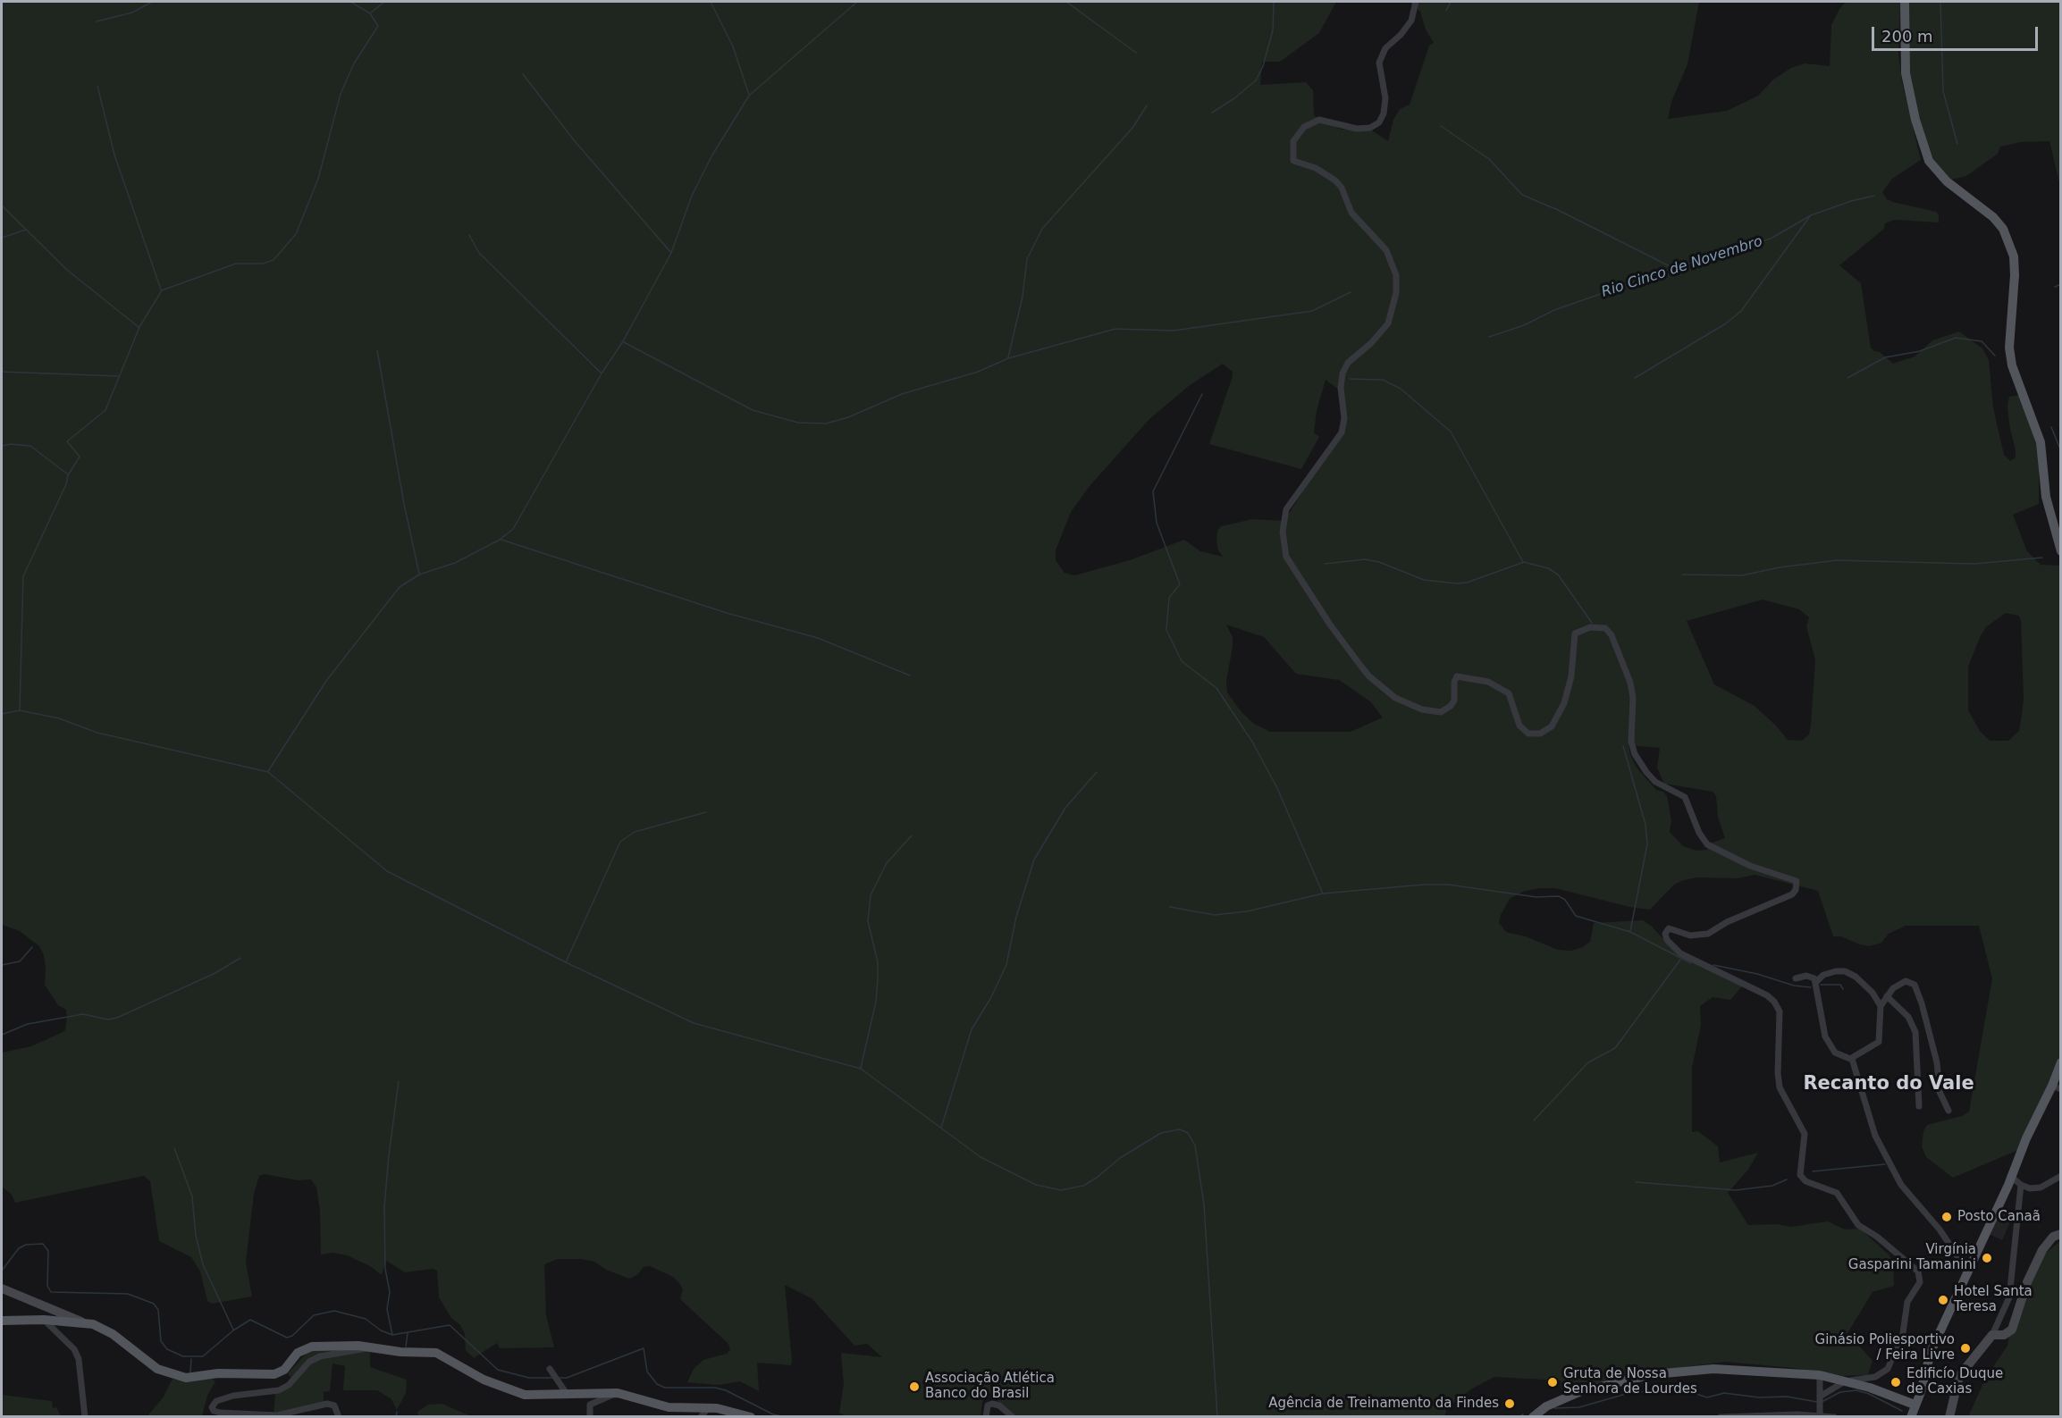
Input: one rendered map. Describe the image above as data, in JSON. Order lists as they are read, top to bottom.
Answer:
{
  "districts": ["Recanto do Vale"],
  "water": ["Rio Cinco de Novembro"],
  "places": [
    "Posto Canaã",
    "Virgínia Gasparini Tamanini",
    "Hotel Santa Teresa",
    "Ginásio Poliesportivo / Feira Livre",
    "Gruta de Nossa Senhora de Lourdes",
    "Edificío Duque de Caxias",
    "Associação Atlética Banco do Brasil",
    "Agência de Treinamento da Findes"
  ],
  "scale_bar": "200 m"
}
